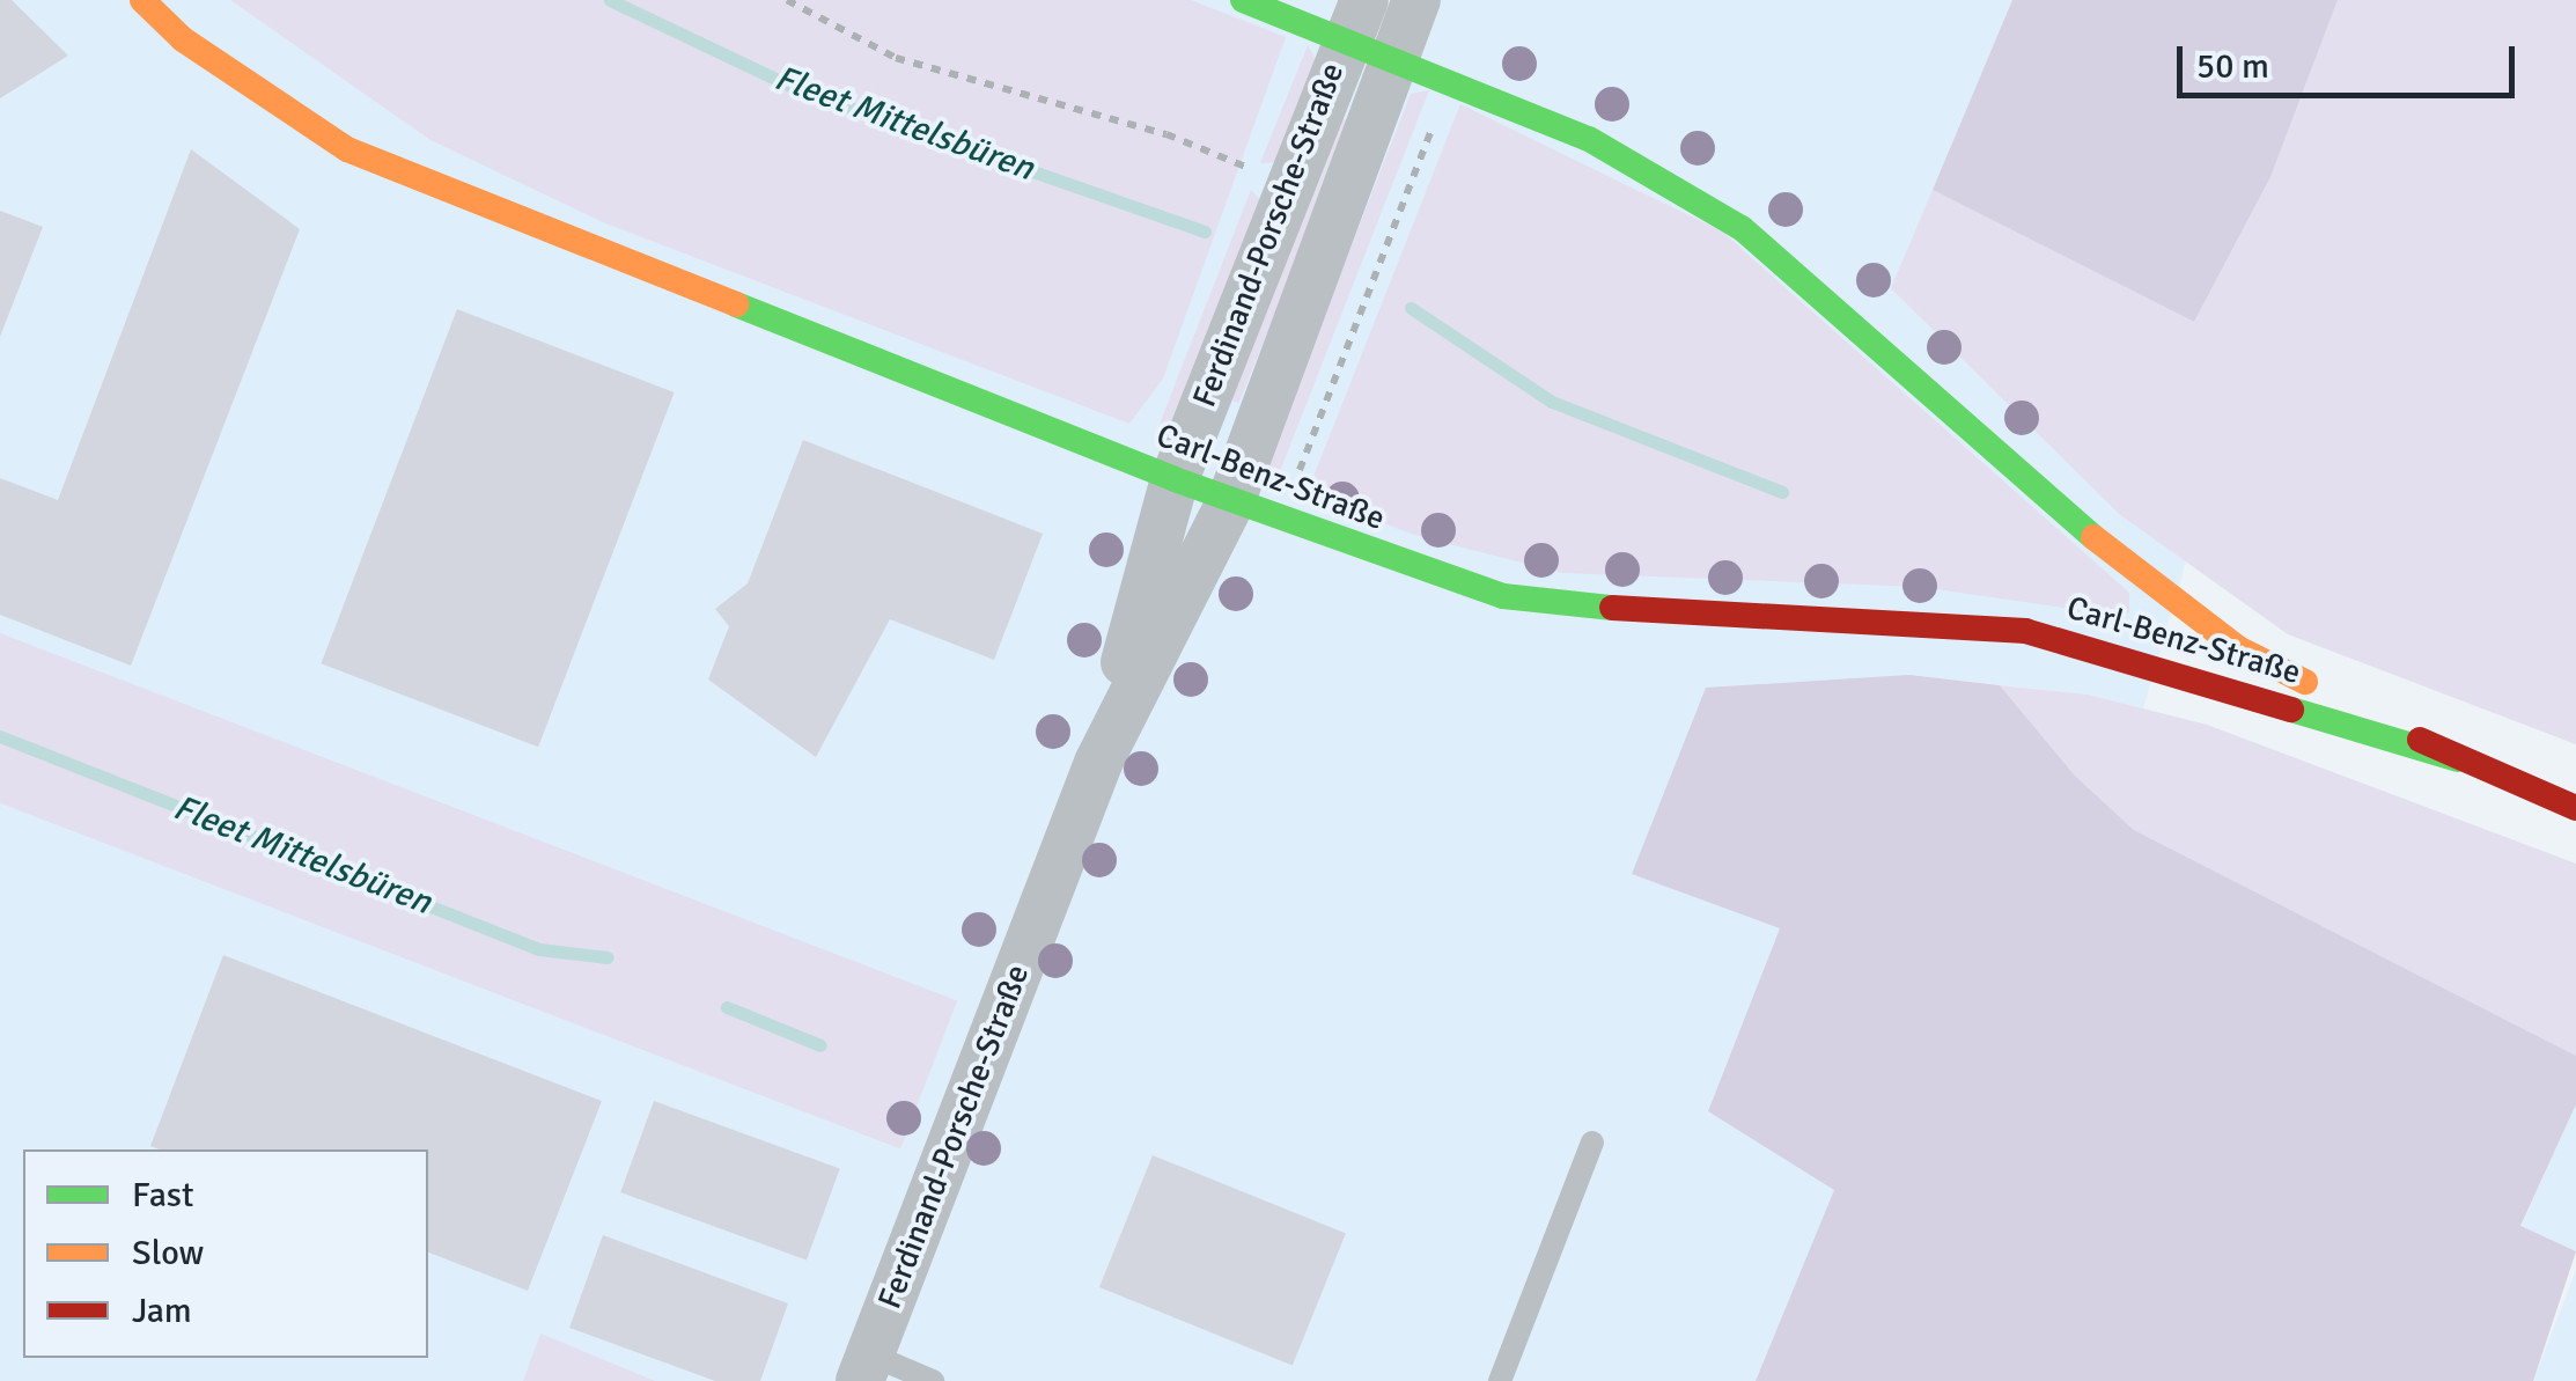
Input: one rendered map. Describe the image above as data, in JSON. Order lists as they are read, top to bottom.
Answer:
{
  "streets": {
    "street": ["Ferdinand-Porsche-Straße", "Carl-Benz-Straße"]
  },
  "crossings": [
    ["Ferdinand-Porsche-Straße", "Carl-Benz-Straße"]
  ],
  "water": ["Fleet Mittelsbüren"],
  "legend": ["Fast", "Slow", "Jam"],
  "scale_bar": "50 m"
}
